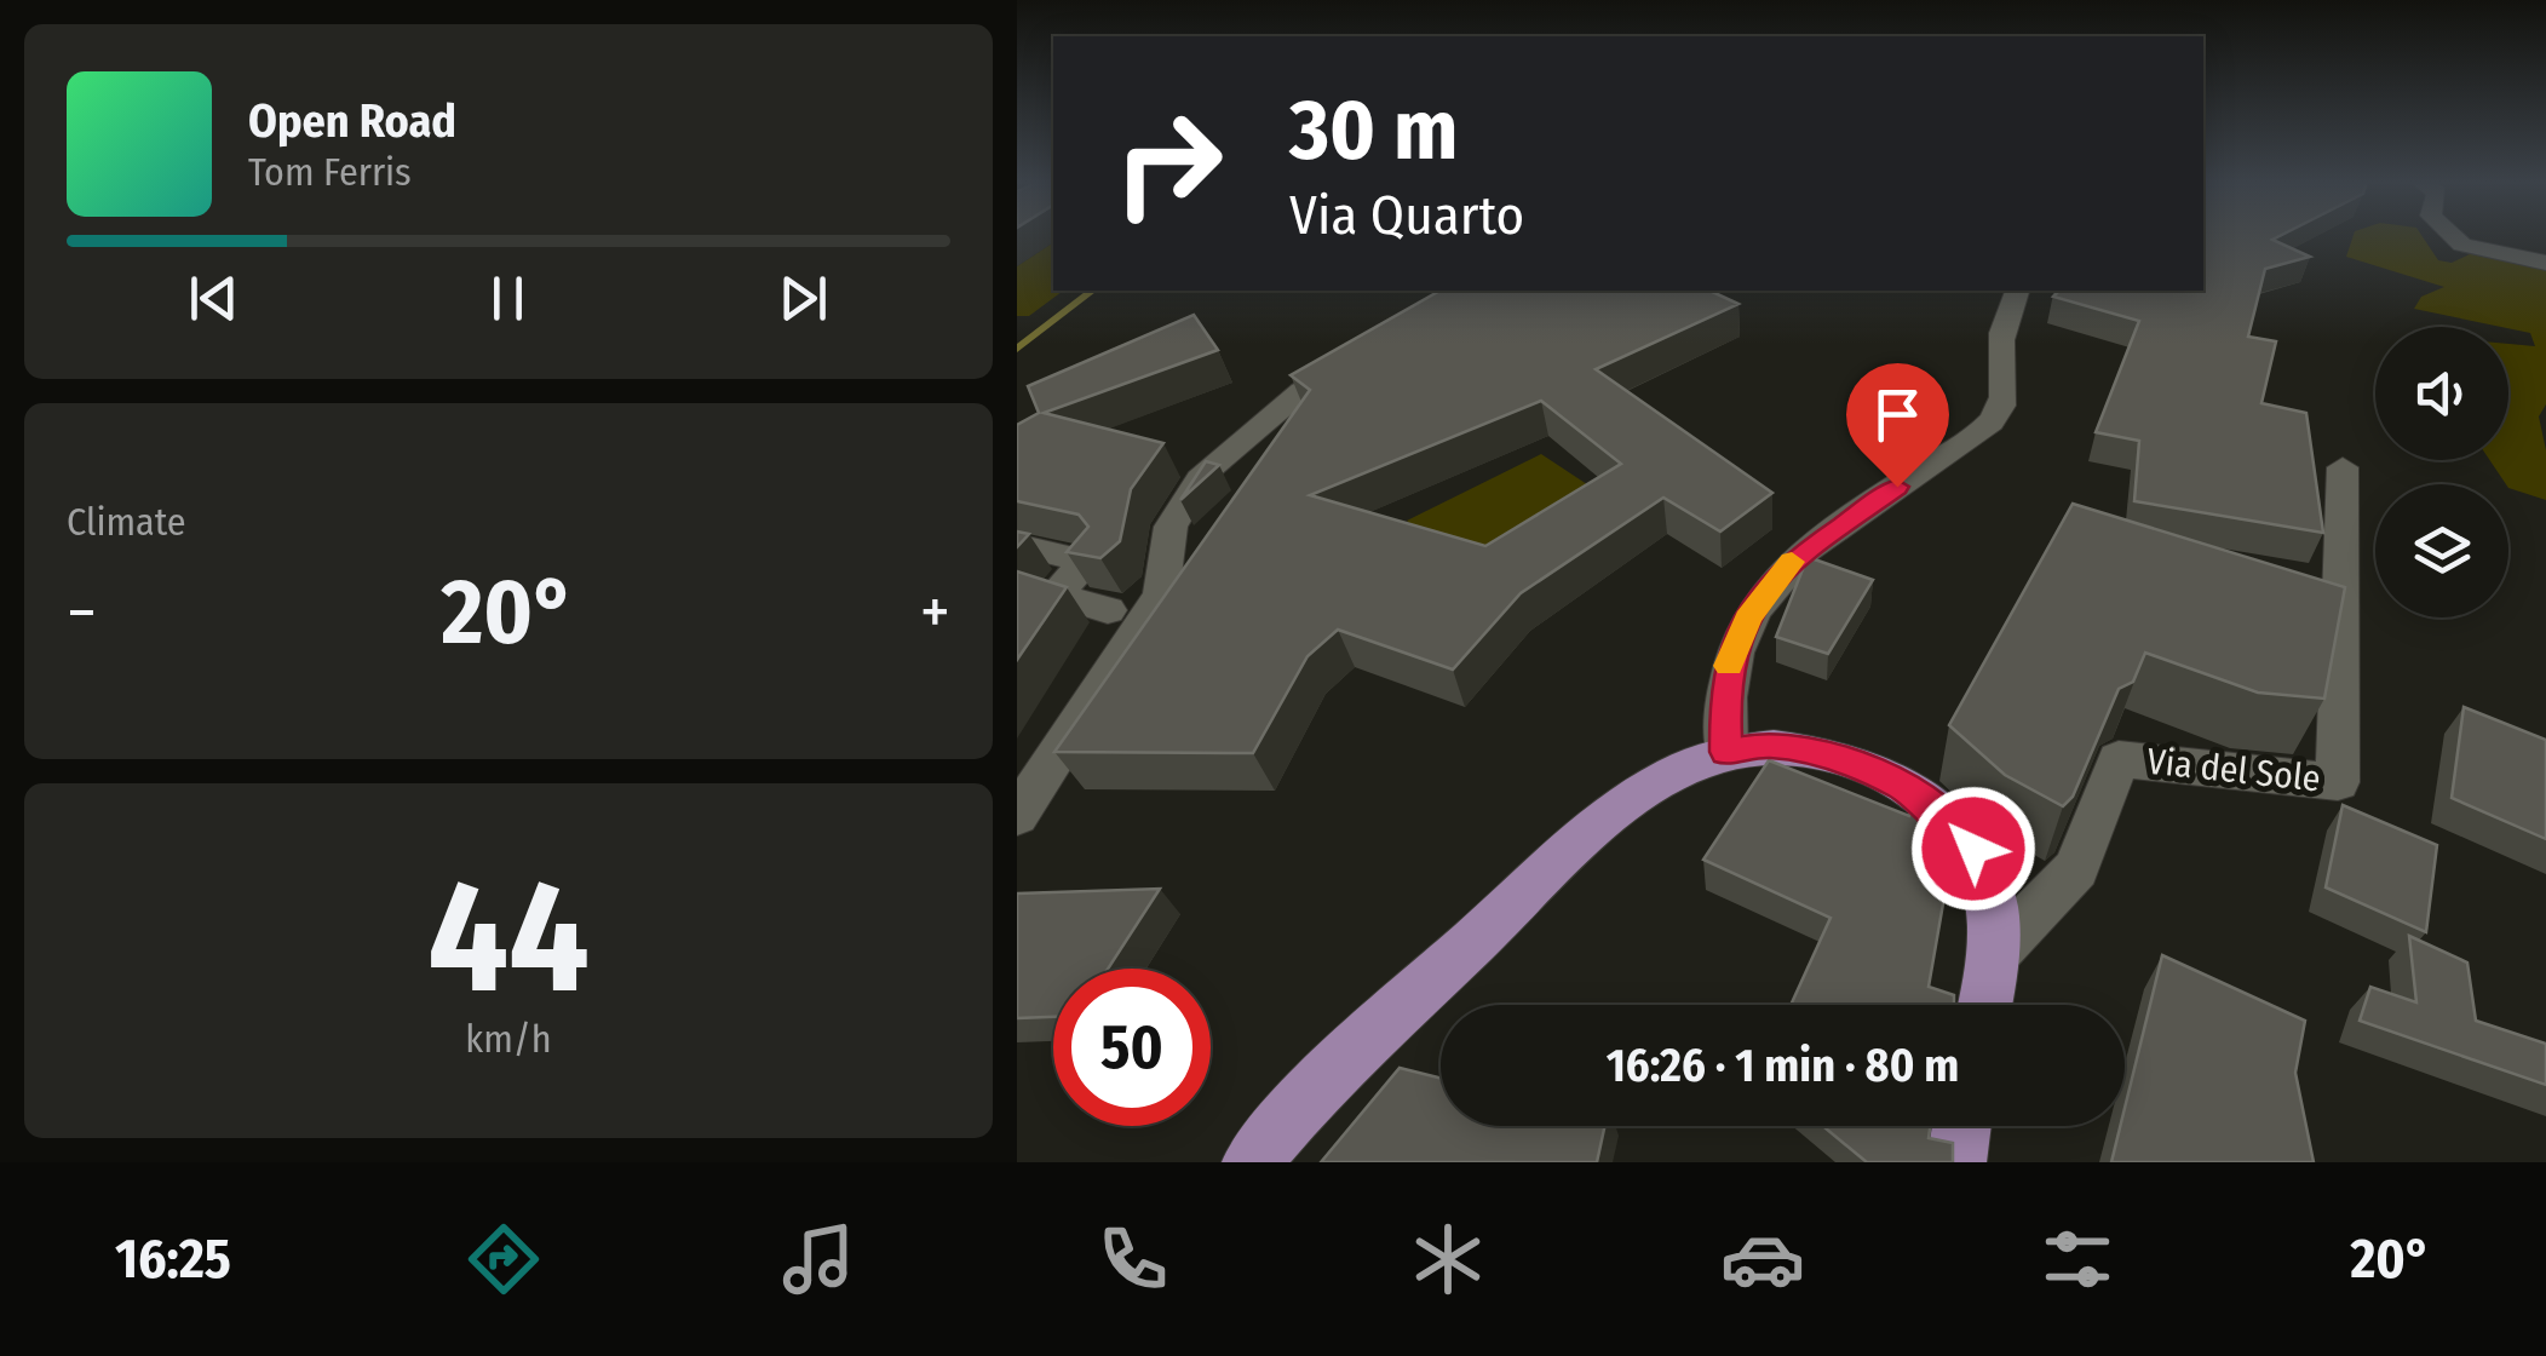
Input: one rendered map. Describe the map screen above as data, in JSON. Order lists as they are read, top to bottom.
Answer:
{
  "streets": {
    "street": ["Via del Sole"]
  },
  "page": {
    "turn": ["30 m", "Via Quarto"],
    "song": ["Open Road", "Tom Ferris"],
    "tile": [
      "Climate",
      ["44", "km/h"]
    ],
    "heat": ["−", "20°", "+"],
    "limit": "50",
    "trip": "16:26 · 1 min · 80 m",
    "tabs": ["16:25", "20°"]
  }
}
